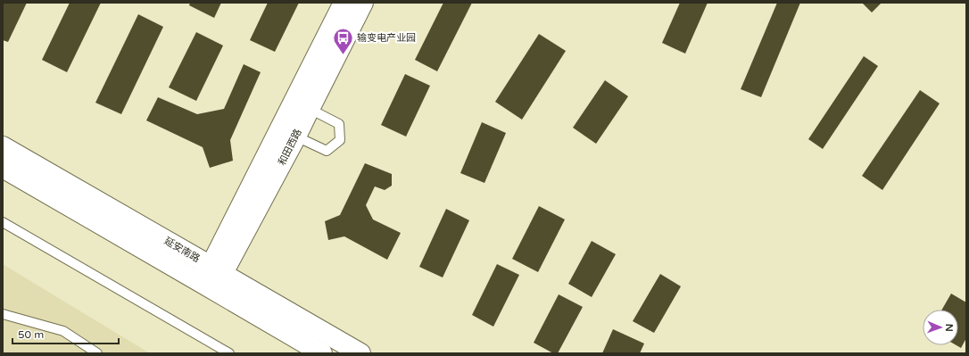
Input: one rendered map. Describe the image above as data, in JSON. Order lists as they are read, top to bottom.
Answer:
{
  "streets": {
    "main road": ["和田西路", "延安南路"]
  },
  "crossings": [
    ["和田西路", "延安南路"]
  ],
  "places": {
    "bus stop": ["输变电产业园"]
  },
  "scale_bar": "50 m",
  "north": "right"
}
